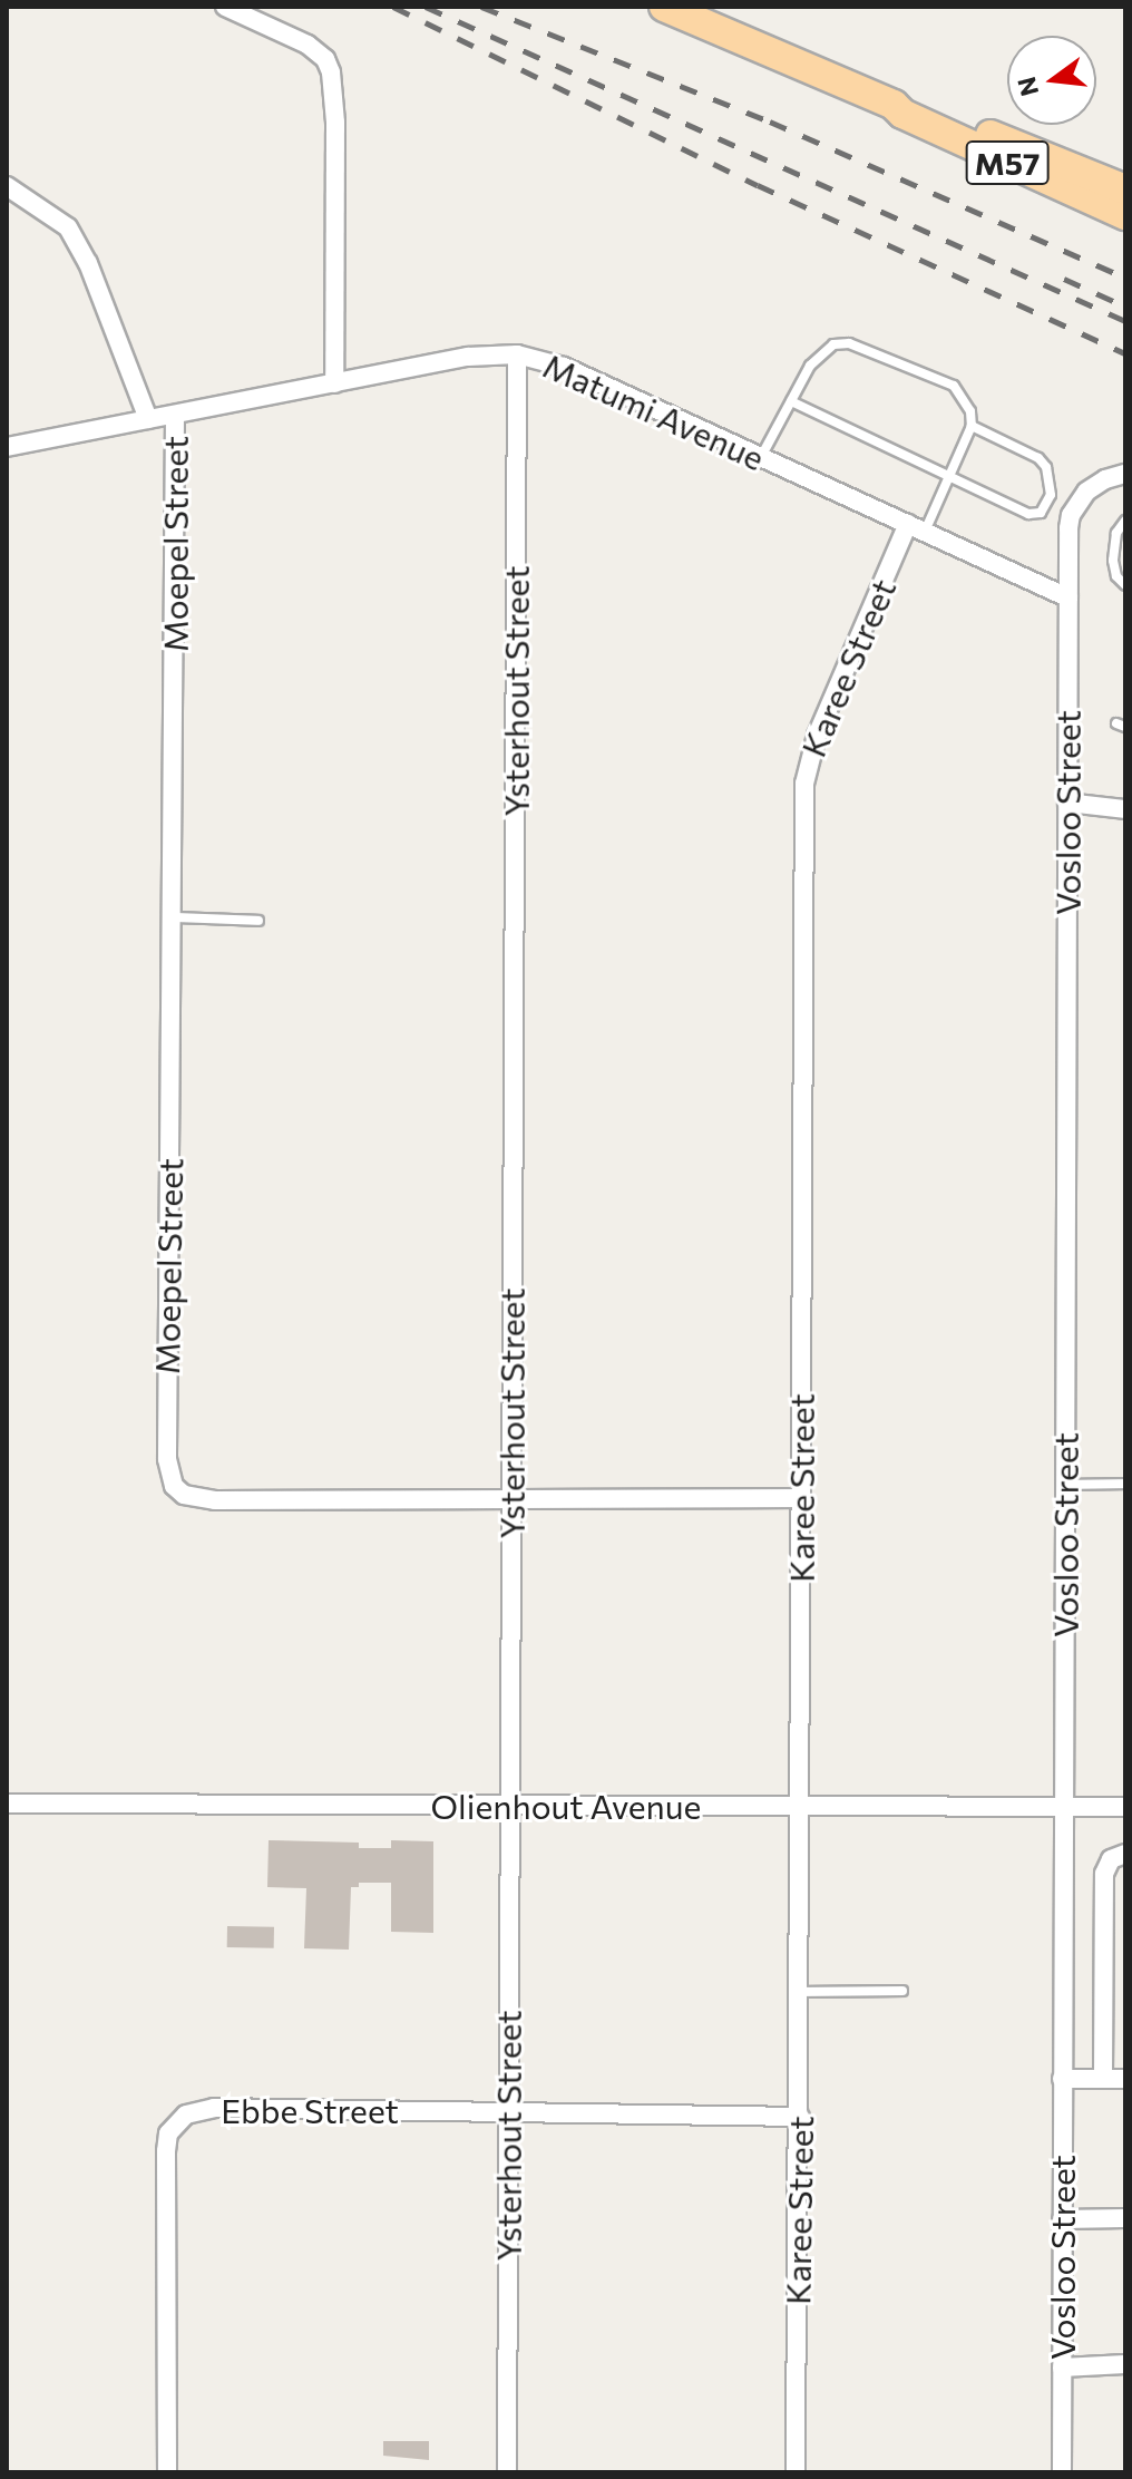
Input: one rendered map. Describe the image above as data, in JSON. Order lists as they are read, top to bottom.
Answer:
{
  "streets": {
    "main road": ["M57"],
    "street": [
      "Matumi Avenue",
      "Moepel Street",
      "Karee Street",
      "Ysterhout Street",
      "Vosloo Street",
      "Olienhout Avenue",
      "Ebbe Street"
    ]
  },
  "crossings": [
    ["Matumi Avenue", "Moepel Street"],
    ["Matumi Avenue", "Karee Street"],
    ["Matumi Avenue", "Ysterhout Street"],
    ["Matumi Avenue", "Vosloo Street"],
    ["Moepel Street", "Karee Street"],
    ["Moepel Street", "Ysterhout Street"],
    ["Karee Street", "Olienhout Avenue"],
    ["Karee Street", "Ebbe Street"],
    ["Ysterhout Street", "Olienhout Avenue"],
    ["Ysterhout Street", "Ebbe Street"],
    ["Vosloo Street", "Olienhout Avenue"]
  ],
  "north": "left"
}
